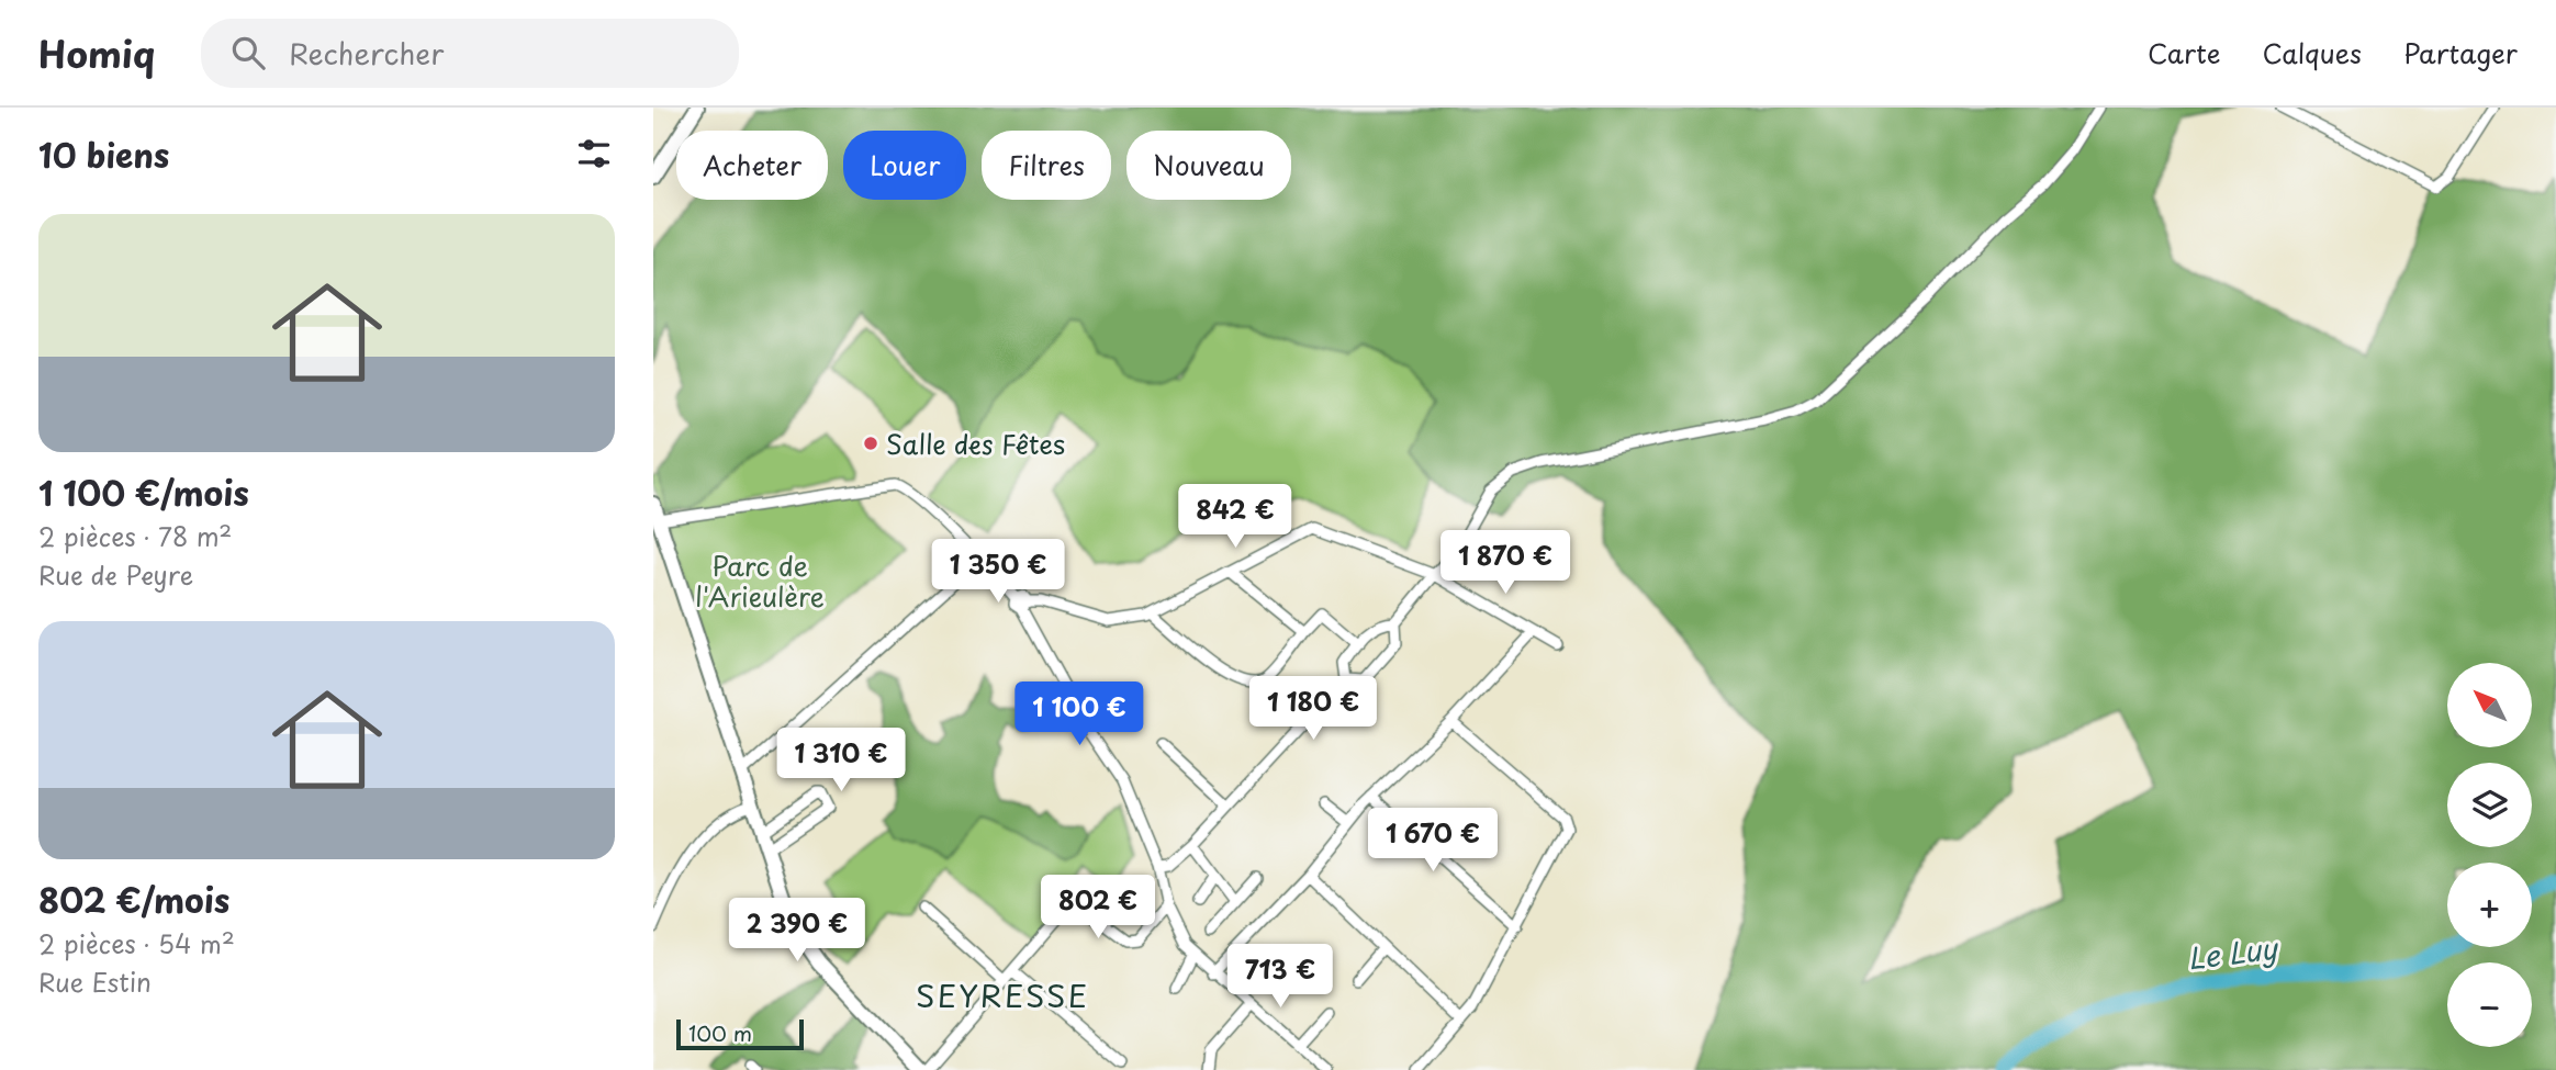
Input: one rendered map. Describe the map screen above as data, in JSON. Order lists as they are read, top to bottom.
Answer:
{
  "districts": ["SEYRESSE"],
  "water": ["Le Luy"],
  "parks": ["Parc de l'Arieulère"],
  "places": ["Salle des Fêtes"],
  "scale_bar": "100 m",
  "north": "top left",
  "page": {
    "header": "Homiq",
    "search": "Rechercher",
    "nav": ["Carte", "Calques", "Partager"],
    "heading": "10 biens",
    "chip": [
      "Acheter",
      "Louer",
      "Filtres",
      "Nouveau"
    ],
    "list": [
      {
        "name": "1 100 €/mois",
        "note": "2 pièces · 78 m² · Rue de Peyre"
      },
      {
        "name": "802 €/mois",
        "note": "2 pièces · 54 m² · Rue Estin"
      }
    ],
    "price": [
      "842 €",
      "1 870 €",
      "1 350 €",
      "1 180 €",
      "1 100 €",
      "1 310 €",
      "1 670 €",
      "802 €",
      "2 390 €",
      "713 €"
    ],
    "map_buttons": ["+", "−"],
    "scale": "100 m"
  }
}
